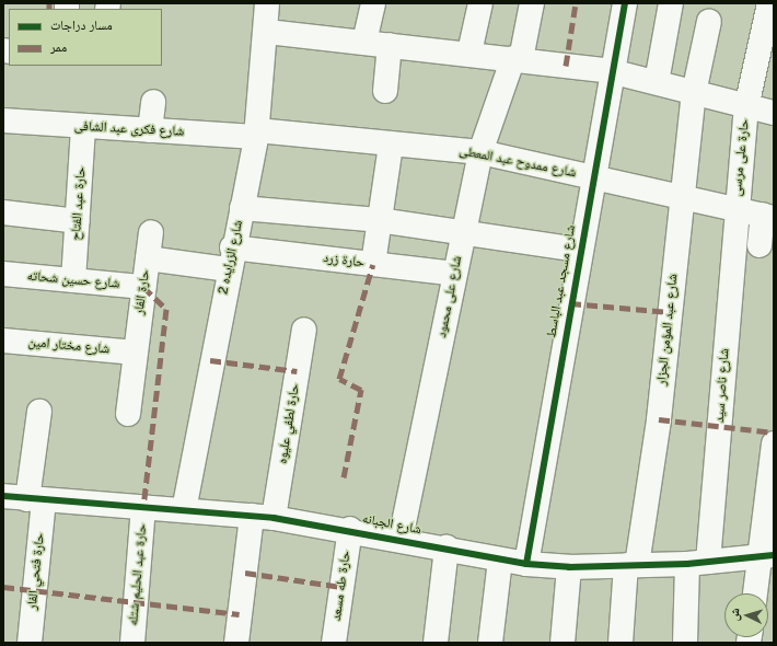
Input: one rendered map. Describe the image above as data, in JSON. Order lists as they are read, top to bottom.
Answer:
{
  "streets": {
    "street": [
      "شارع فكرى عبد الشافى",
      "حارة على مرسى",
      "شارع ممدوح عبد المعطى",
      "حارة عبد الفتاح",
      "شارع الزرايده 2",
      "حارة زرد",
      "شارع حسين شحاته",
      "شارع مسجد عبد الباسط",
      "حارة الفار",
      "شارع على محمود",
      "شارع عبد المؤمن الجزار",
      "شارع مختار امين",
      "شارع ناصر سيد",
      "حارة لطفي عليوه",
      "شارع الجبانه",
      "حارة فتحي الفار",
      "حارة عبد الحليم شتله",
      "حارة طه مسعد"
    ]
  },
  "crossings": [
    ["شارع فكرى عبد الشافى", "شارع ممدوح عبد المعطى"],
    ["شارع فكرى عبد الشافى", "حارة عبد الفتاح"],
    ["شارع فكرى عبد الشافى", "شارع الزرايده 2"],
    ["حارة على مرسى", "شارع ممدوح عبد المعطى"],
    ["حارة على مرسى", "شارع ناصر سيد"],
    ["شارع ممدوح عبد المعطى", "شارع الزرايده 2"],
    ["شارع ممدوح عبد المعطى", "شارع مسجد عبد الباسط"],
    ["شارع ممدوح عبد المعطى", "شارع على محمود"],
    ["شارع ممدوح عبد المعطى", "شارع عبد المؤمن الجزار"],
    ["شارع ممدوح عبد المعطى", "شارع ناصر سيد"],
    ["حارة عبد الفتاح", "شارع حسين شحاته"],
    ["شارع الزرايده 2", "حارة زرد"],
    ["شارع الزرايده 2", "شارع الجبانه"],
    ["حارة زرد", "حارة الفار"],
    ["حارة زرد", "شارع على محمود"],
    ["شارع حسين شحاته", "حارة الفار"],
    ["شارع مسجد عبد الباسط", "شارع الجبانه"],
    ["حارة الفار", "شارع مختار امين"],
    ["شارع على محمود", "شارع الجبانه"],
    ["شارع عبد المؤمن الجزار", "شارع الجبانه"],
    ["شارع ناصر سيد", "شارع الجبانه"],
    ["حارة لطفي عليوه", "شارع الجبانه"],
    ["شارع الجبانه", "حارة فتحي الفار"],
    ["شارع الجبانه", "حارة عبد الحليم شتله"],
    ["شارع الجبانه", "حارة طه مسعد"]
  ],
  "legend": ["مسار دراجات", "ممر"],
  "north": "left"
}
